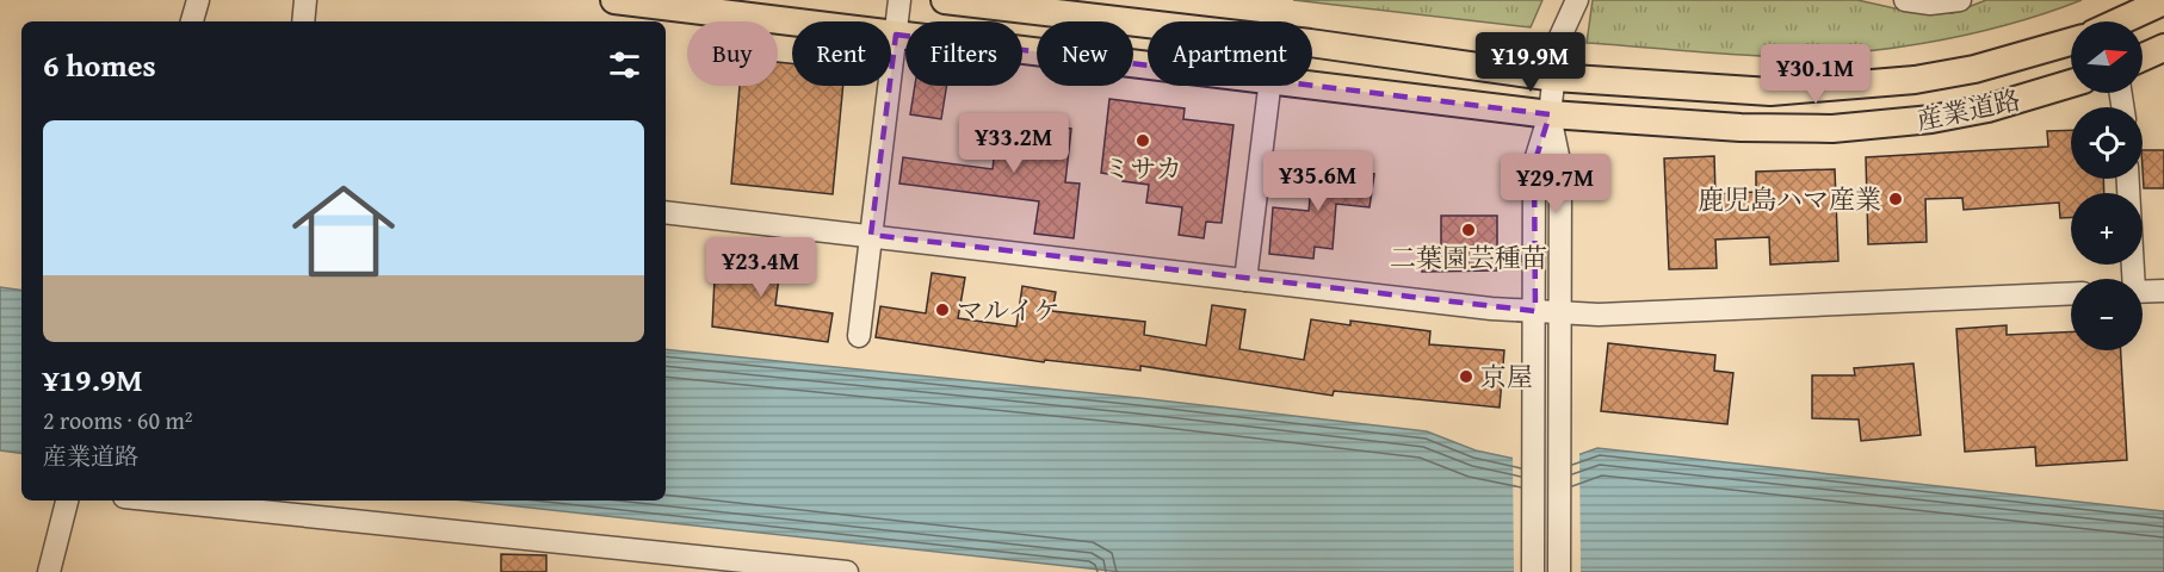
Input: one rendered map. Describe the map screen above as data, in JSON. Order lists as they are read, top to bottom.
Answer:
{
  "streets": {
    "main road": ["産業道路"]
  },
  "places": [
    "ミサカ",
    "鹿児島ハマ産業",
    "二葉園芸種苗",
    "マルイケ",
    "京屋"
  ],
  "north": "right",
  "page": {
    "map_buttons": ["+", "−"],
    "chip": [
      "Buy",
      "Rent",
      "Filters",
      "New",
      "Apartment"
    ],
    "heading": "6 homes",
    "price": [
      "¥19.9M",
      "¥30.1M",
      "¥33.2M",
      "¥35.6M",
      "¥29.7M",
      "¥23.4M"
    ],
    "list": [
      {
        "name": "¥19.9M",
        "note": "2 rooms · 60 m² · 産業道路"
      }
    ]
  }
}
